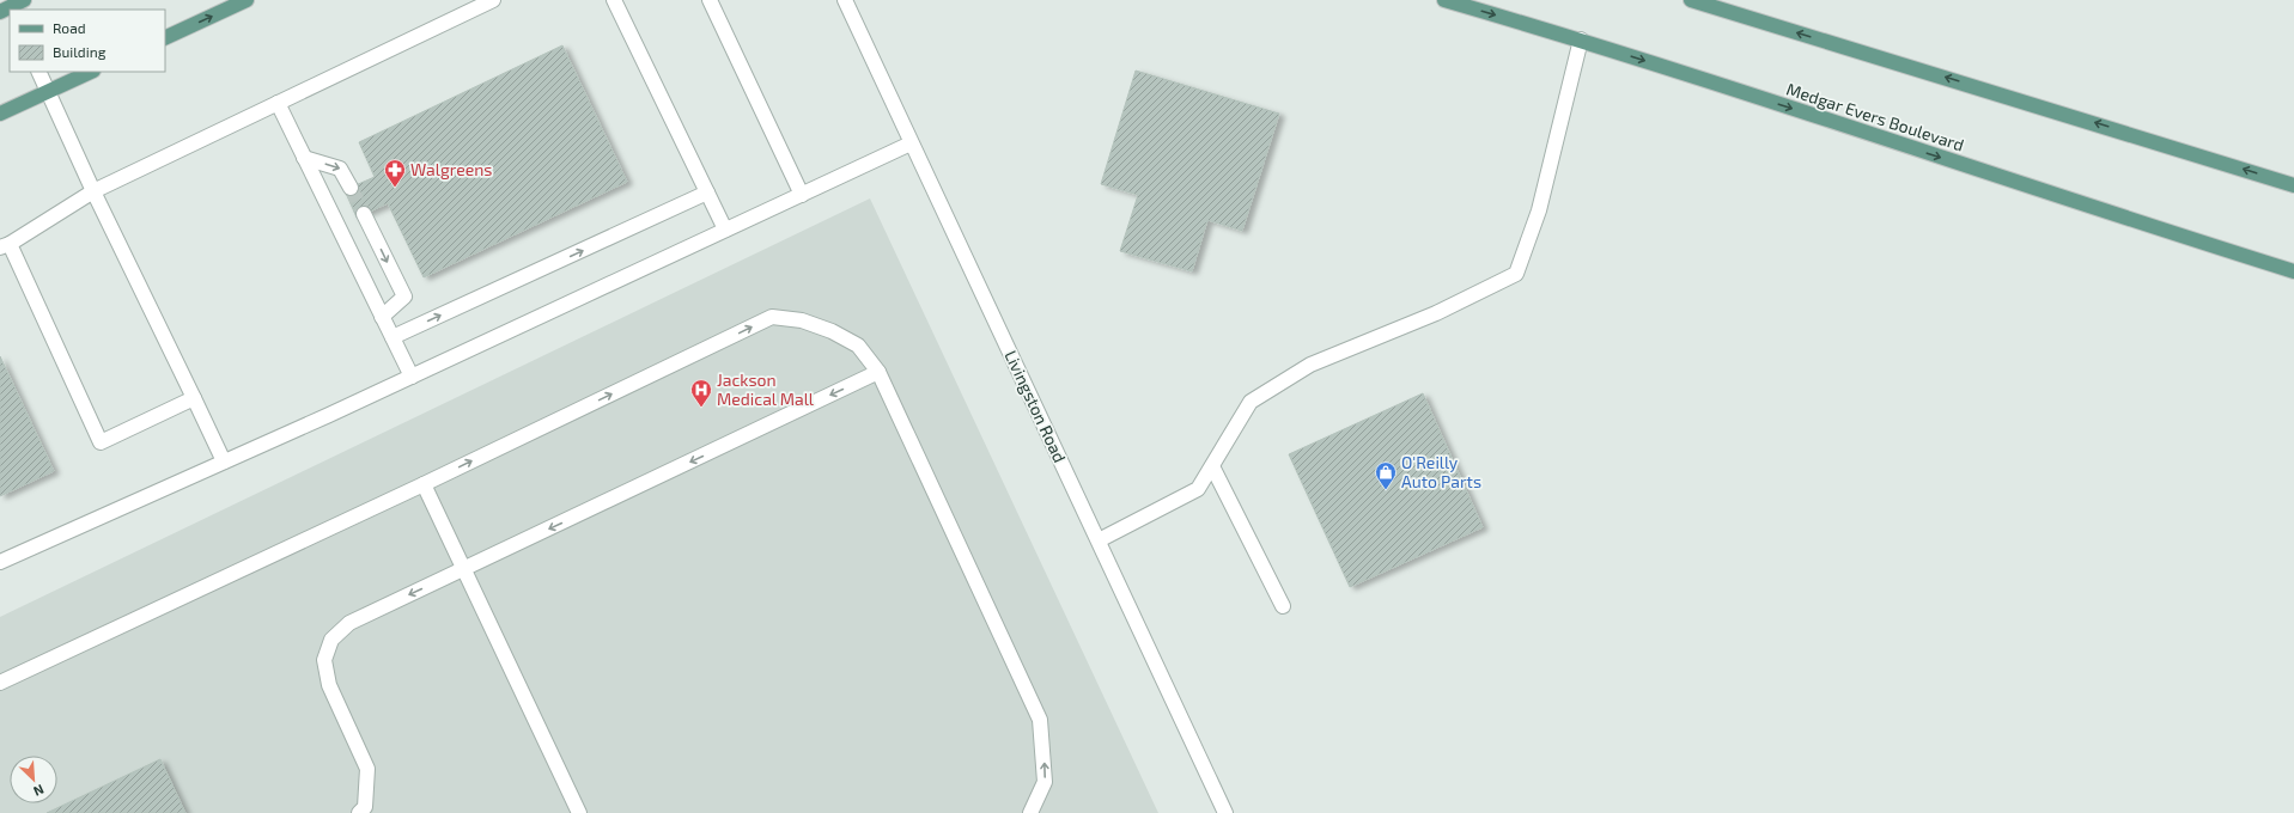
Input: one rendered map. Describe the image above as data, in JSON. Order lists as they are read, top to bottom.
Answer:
{
  "streets": {
    "main road": ["Medgar Evers Boulevard"],
    "street": ["Livingston Road"]
  },
  "places": {
    "pharmacy": ["Walgreens"],
    "hospital": ["Jackson Medical Mall"],
    "shop": ["O'Reilly Auto Parts"]
  },
  "legend": ["Road", "Building"],
  "north": "bottom right"
}
